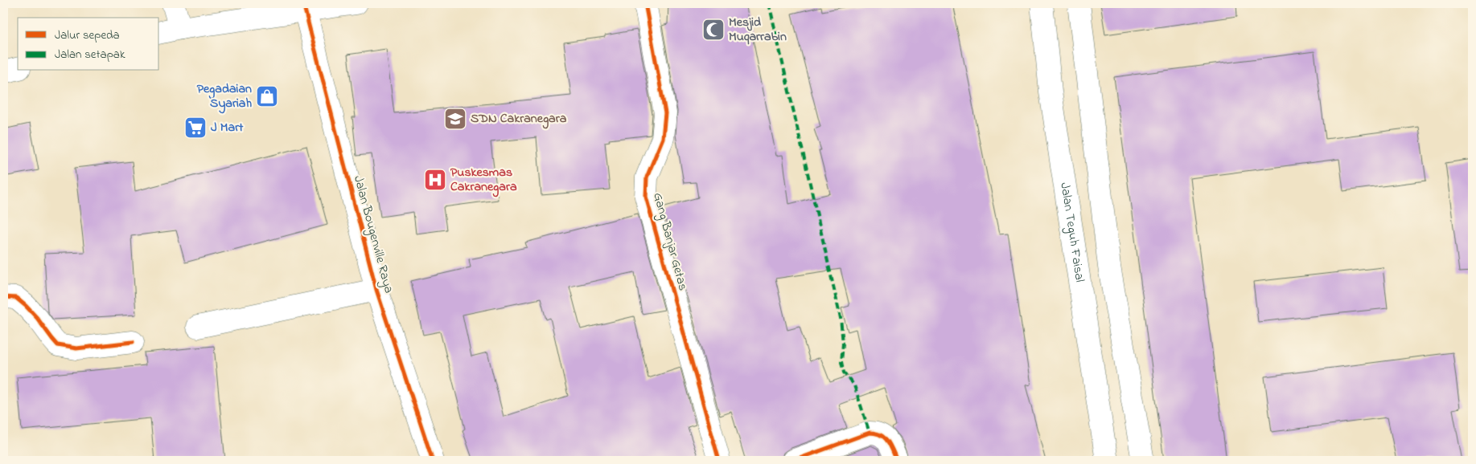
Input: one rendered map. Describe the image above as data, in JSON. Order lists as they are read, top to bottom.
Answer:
{
  "streets": {
    "main road": ["Jalan Teguh Faisal", "Jalan Bougenville Raya", "Gang Banjar Getas"]
  },
  "places": {
    "mosque": ["Mesjid Muqarrabin"],
    "shop": ["Pegadaian Syariah"],
    "school or university": ["SDN Cakranegara"],
    "supermarket": ["J Mart"],
    "hospital": ["Puskesmas Cakranegara"]
  },
  "legend": ["Jalur sepeda", "Jalan setapak"]
}
